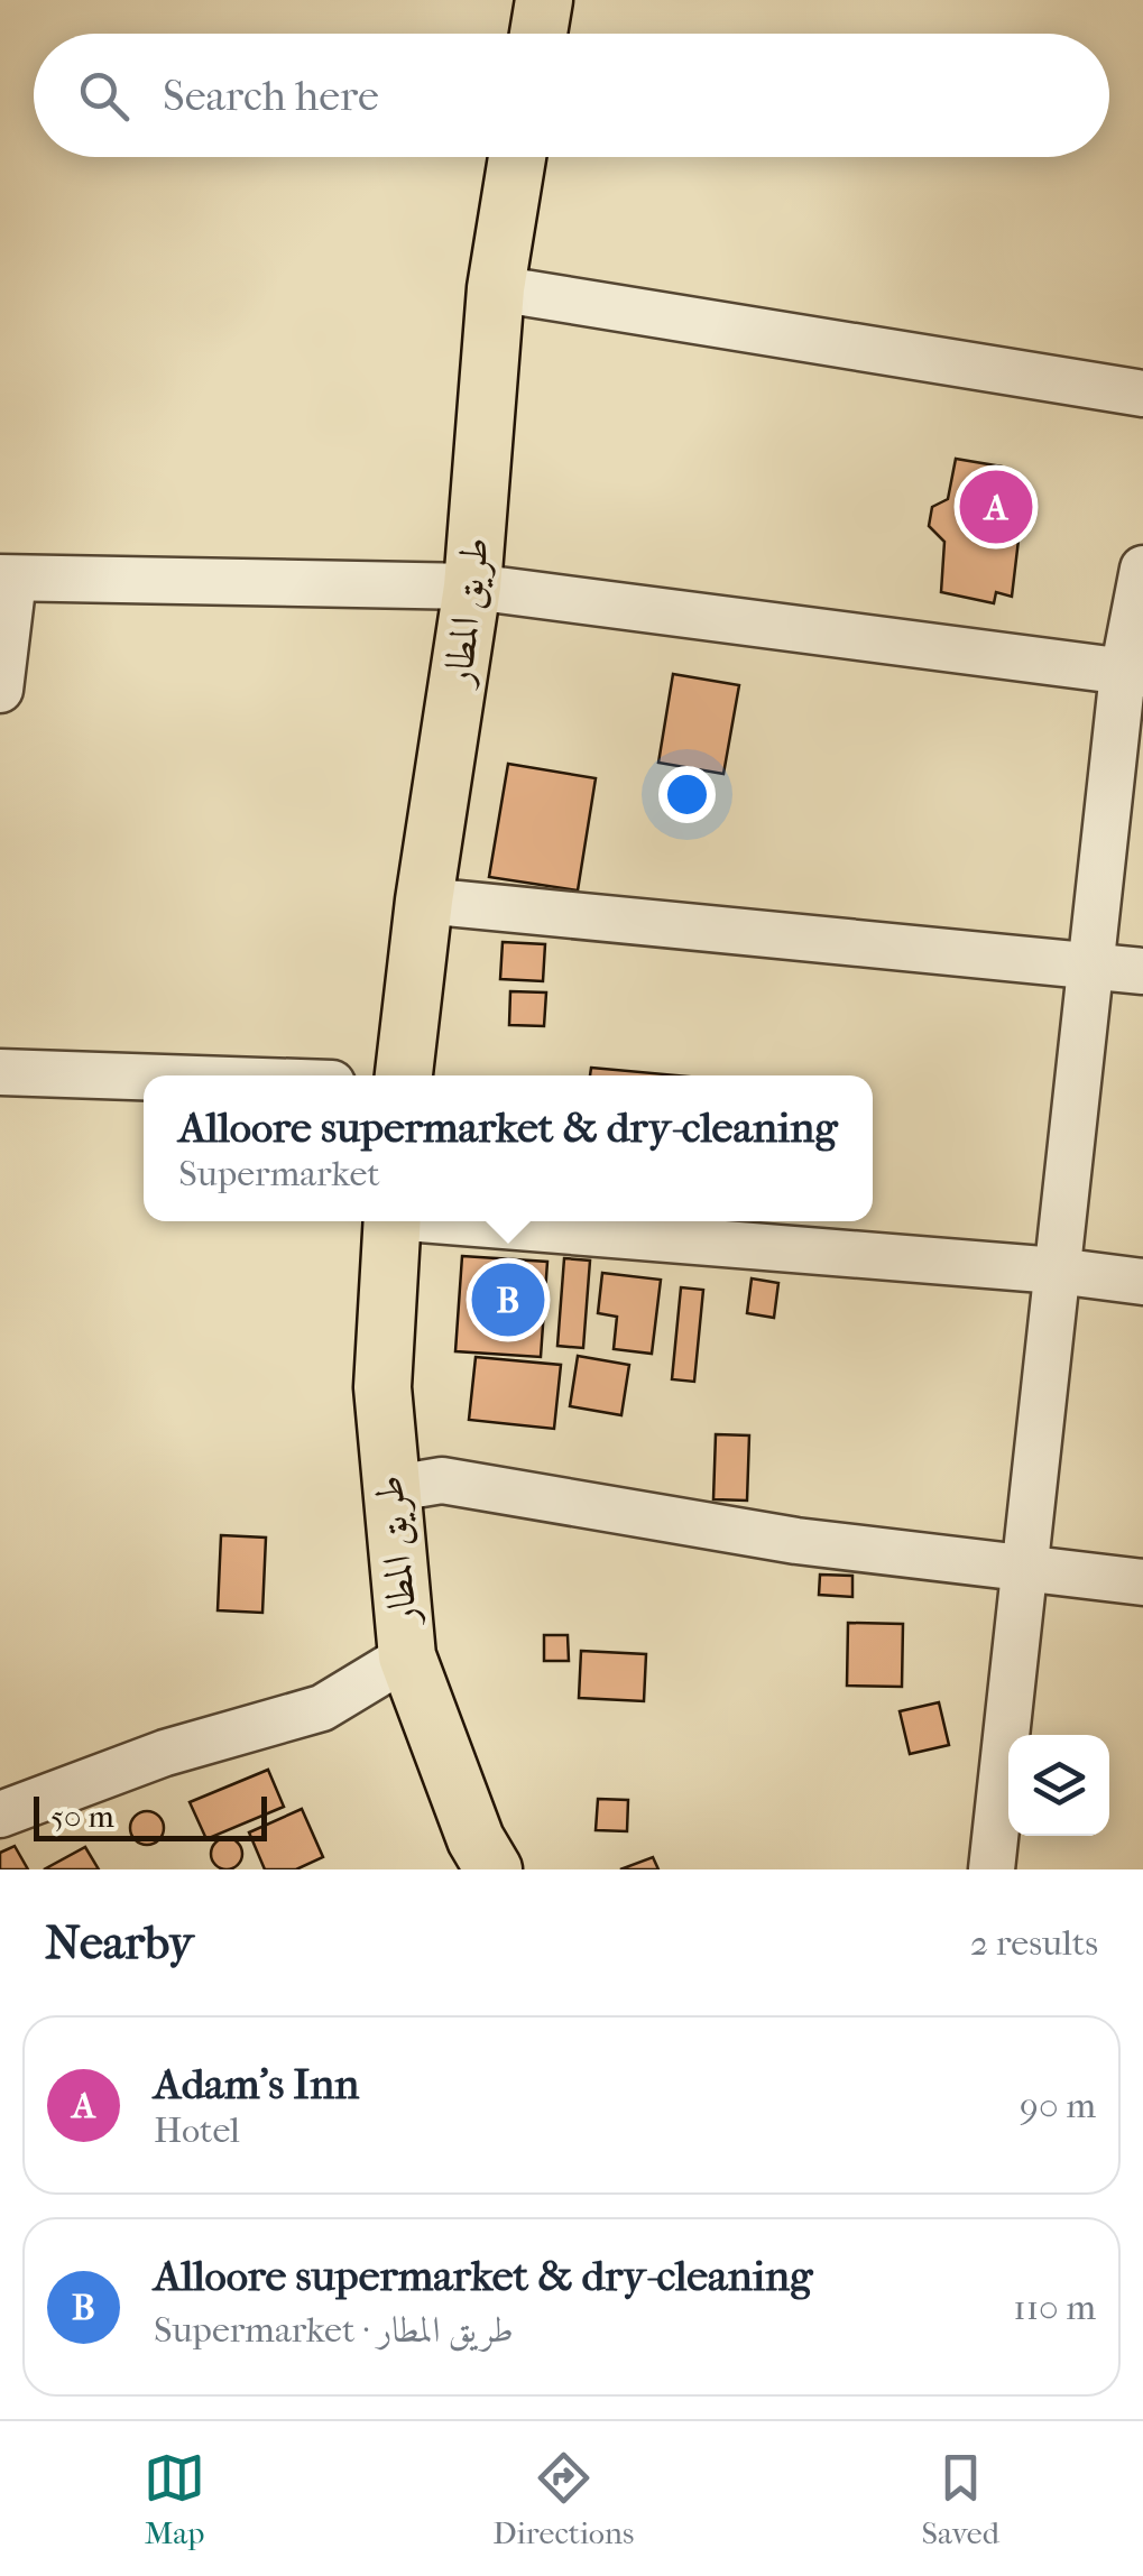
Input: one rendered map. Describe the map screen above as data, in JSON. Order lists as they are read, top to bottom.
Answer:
{
  "streets": {
    "main road": ["طريق المطار"]
  },
  "scale_bar": "50 m",
  "page": {
    "search": "Search here",
    "pins": ["A", "B"],
    "popup": ["Alloore supermarket & dry-cleaning", "Supermarket"],
    "scale": "50 m",
    "heading": ["Nearby", "2 results"],
    "list": [
      {
        "mark": "A",
        "name": "Adam's Inn",
        "note": "Hotel",
        "value": "90 m"
      },
      {
        "mark": "B",
        "name": "Alloore supermarket & dry-cleaning",
        "note": "Supermarket · طريق المطار",
        "value": "110 m"
      }
    ],
    "nav": ["Map", "Directions", "Saved"]
  }
}
